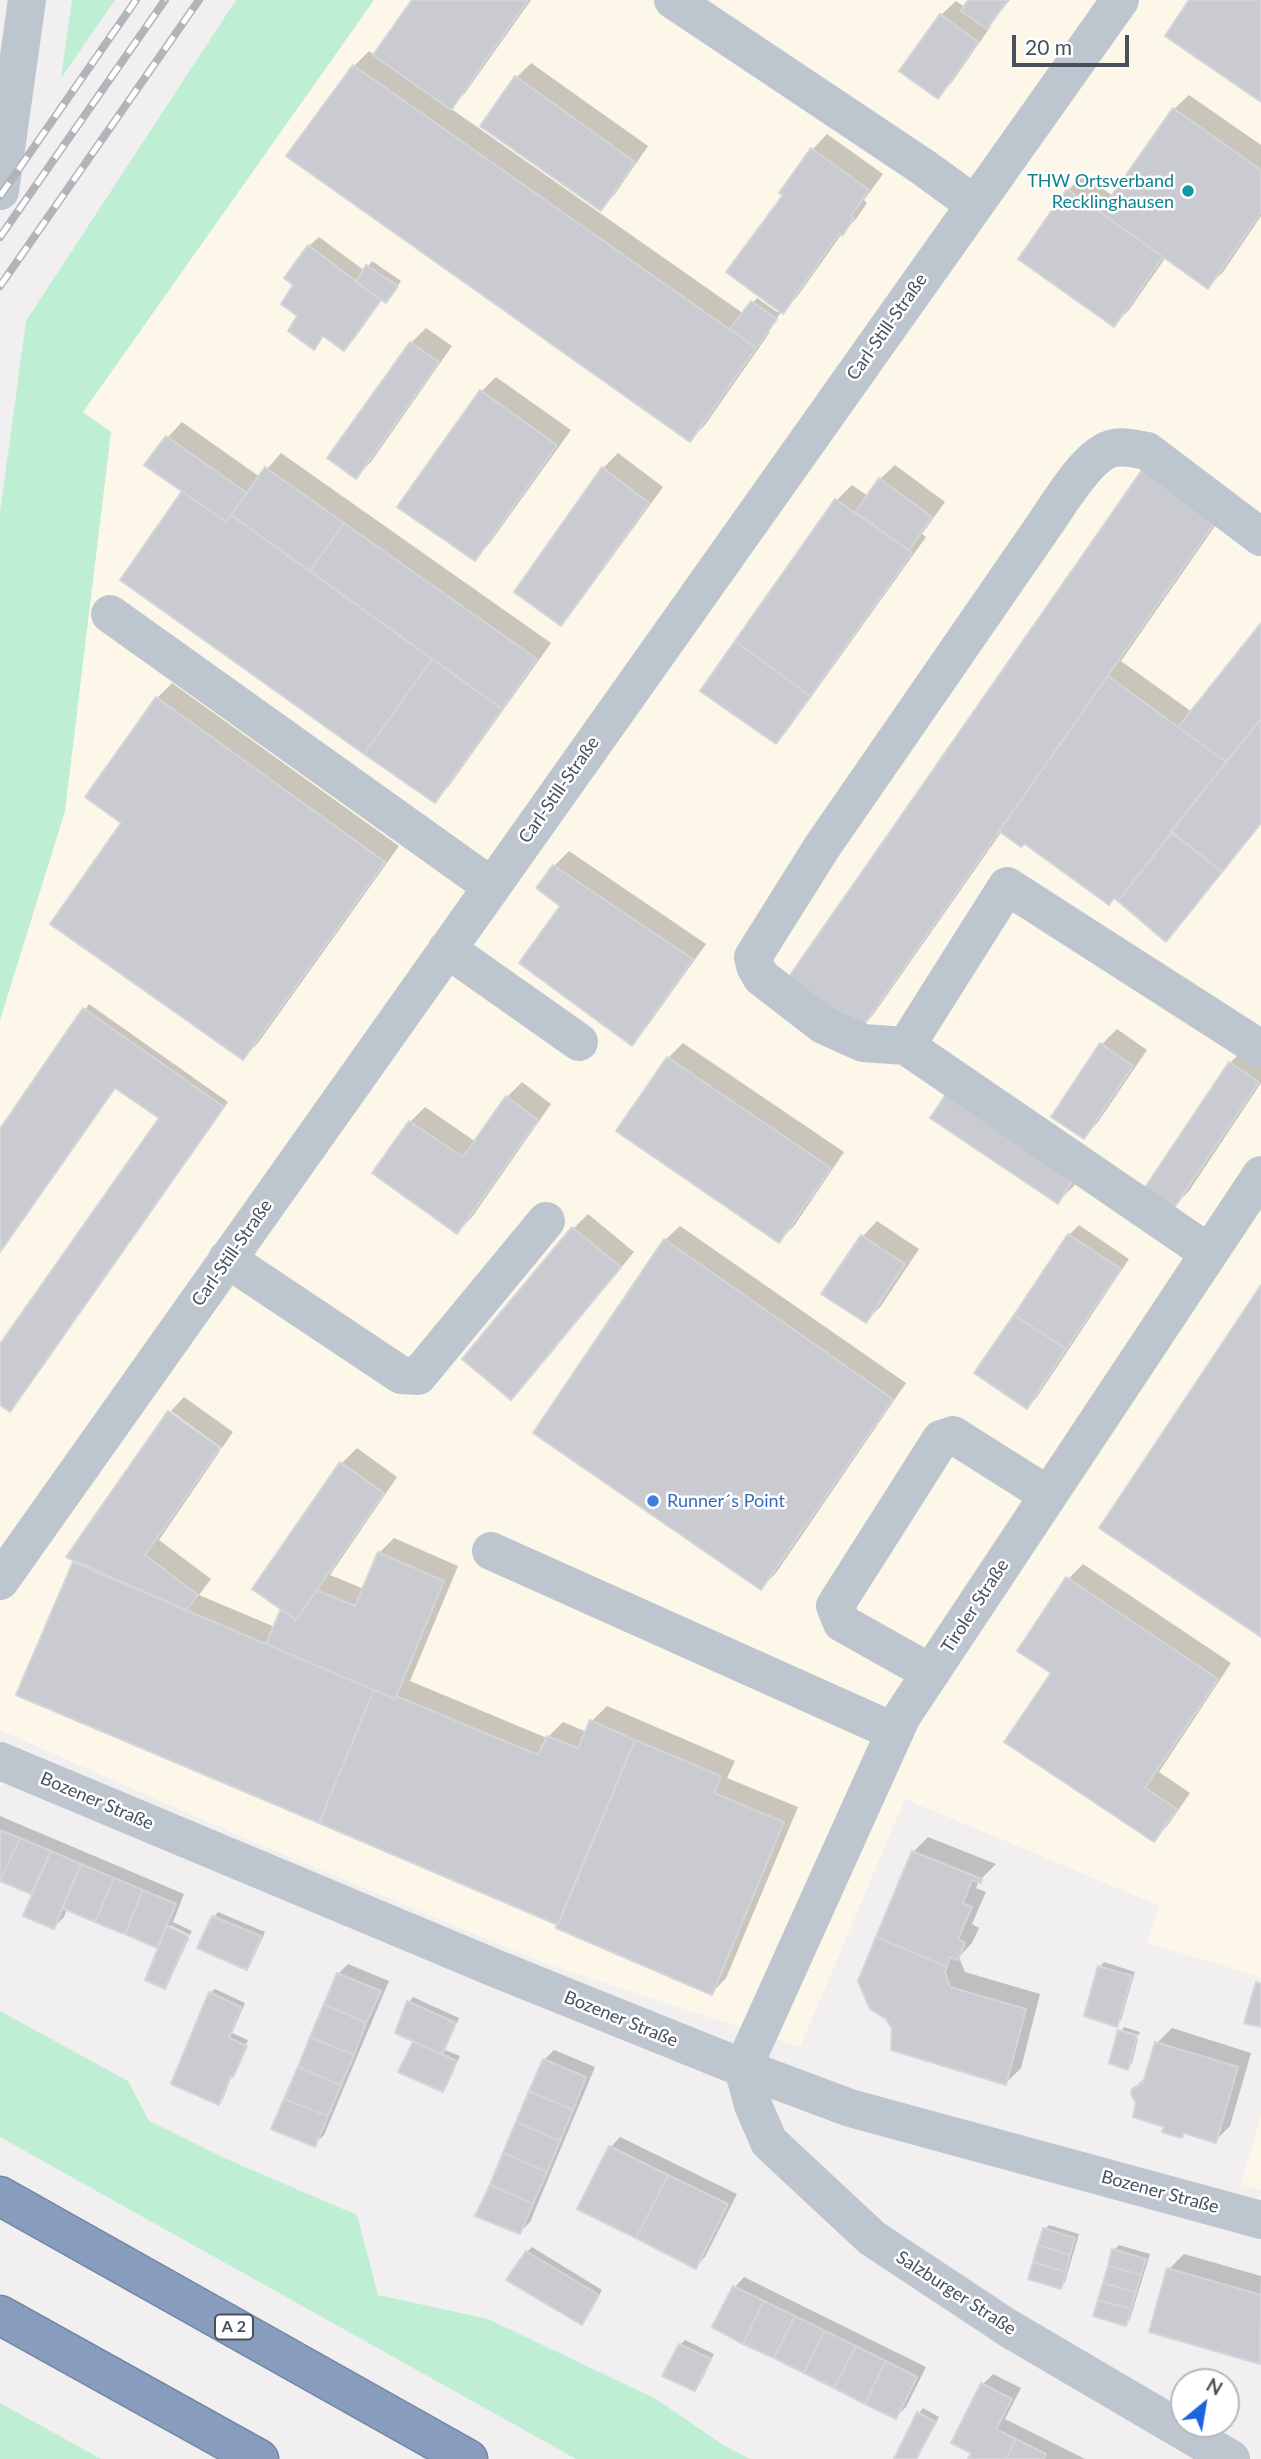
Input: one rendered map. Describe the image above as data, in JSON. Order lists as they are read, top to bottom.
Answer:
{
  "streets": {
    "highway": ["A 2"],
    "street": [
      "Carl-Still-Straße",
      "Tiroler Straße",
      "Bozener Straße",
      "Salzburger Straße"
    ]
  },
  "crossings": [
    ["Tiroler Straße", "Bozener Straße"],
    ["Tiroler Straße", "Salzburger Straße"],
    ["Bozener Straße", "Salzburger Straße"]
  ],
  "places": ["THW Ortsverband Recklinghausen", "Runner´s Point"],
  "scale_bar": "20 m",
  "north": "top right"
}
